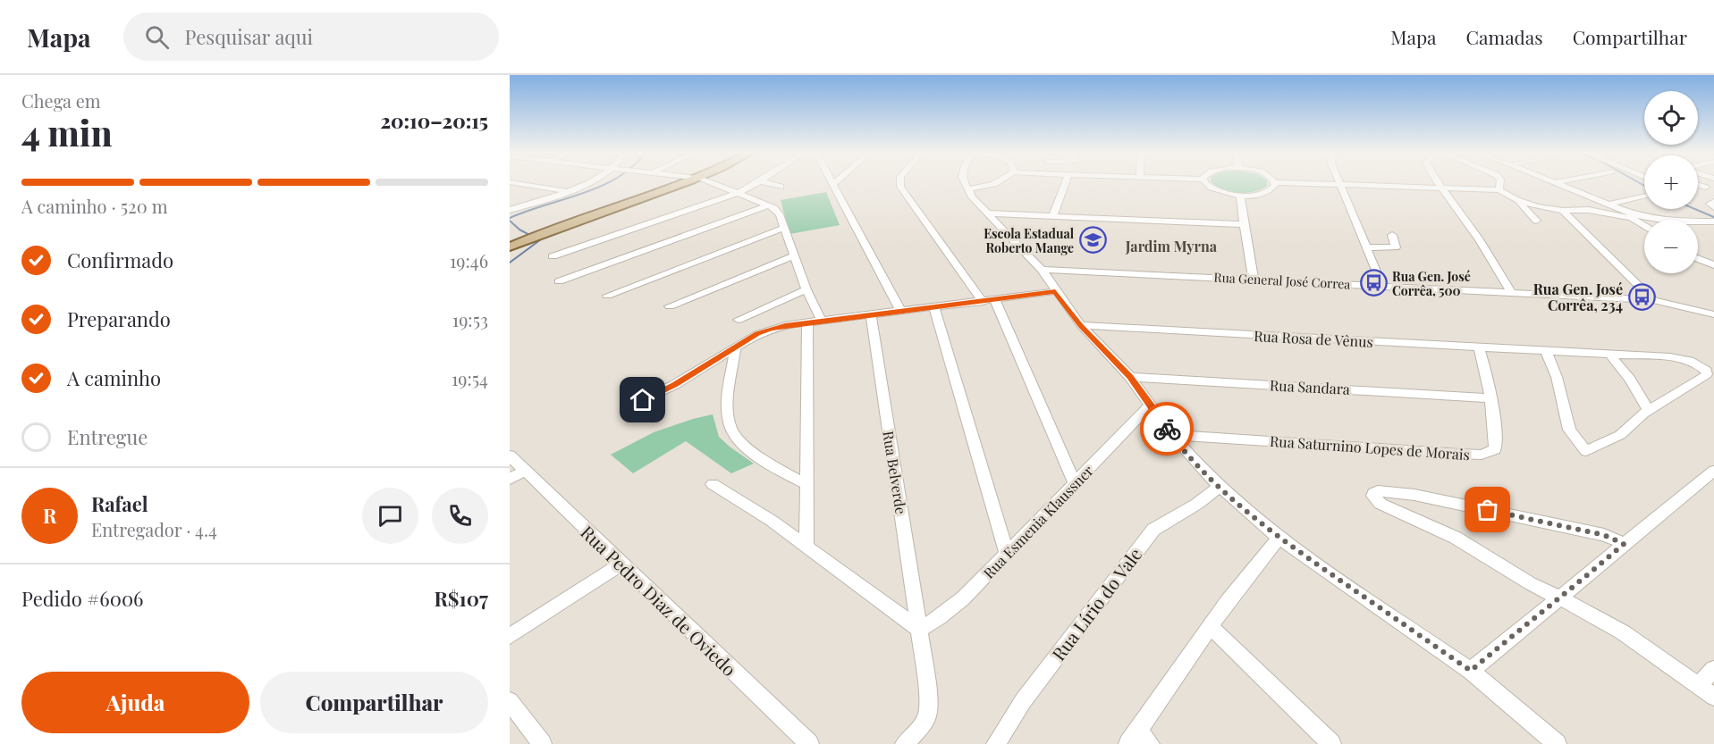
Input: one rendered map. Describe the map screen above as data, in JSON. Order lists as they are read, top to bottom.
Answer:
{
  "streets": {
    "street": [
      "Rua General José Correa",
      "Rua Rosa de Vênus",
      "Rua Sandara",
      "Rua Saturnino Lopes de Morais",
      "Rua Belverde",
      "Rua Esmenia Klaussner",
      "Rua Pedro Diaz de Oviedo",
      "Rua Lírio do Vale"
    ]
  },
  "crossings": [
    ["Rua Rosa de Vênus", "Rua Saturnino Lopes de Morais"],
    ["Rua Sandara", "Rua Saturnino Lopes de Morais"],
    ["Rua Belverde", "Rua Esmenia Klaussner"]
  ],
  "districts": ["Jardim Myrna"],
  "places": {
    "school or university": ["Escola Estadual Roberto Mange"],
    "bus stop": ["Rua Gen. José Corrêa, 500", "Rua Gen. José Corrêa, 234"]
  },
  "page": {
    "header": "Mapa",
    "search": "Pesquisar aqui",
    "nav": ["Mapa", "Camadas", "Compartilhar"],
    "heading": ["4 min", "Chega em", "20:10–20:15"],
    "panel": [
      "Rafael",
      "Entregador · 4.4",
      "Pedido #6006",
      "R$107"
    ],
    "map_buttons": ["+", "−"],
    "bar": "A caminho · 520 m",
    "list": [
      ["Confirmado", "19:46"],
      ["Preparando", "19:53"],
      ["A caminho", "19:54"],
      "Entregue"
    ],
    "round": "R",
    "buttons": ["Ajuda", "Compartilhar"]
  }
}
